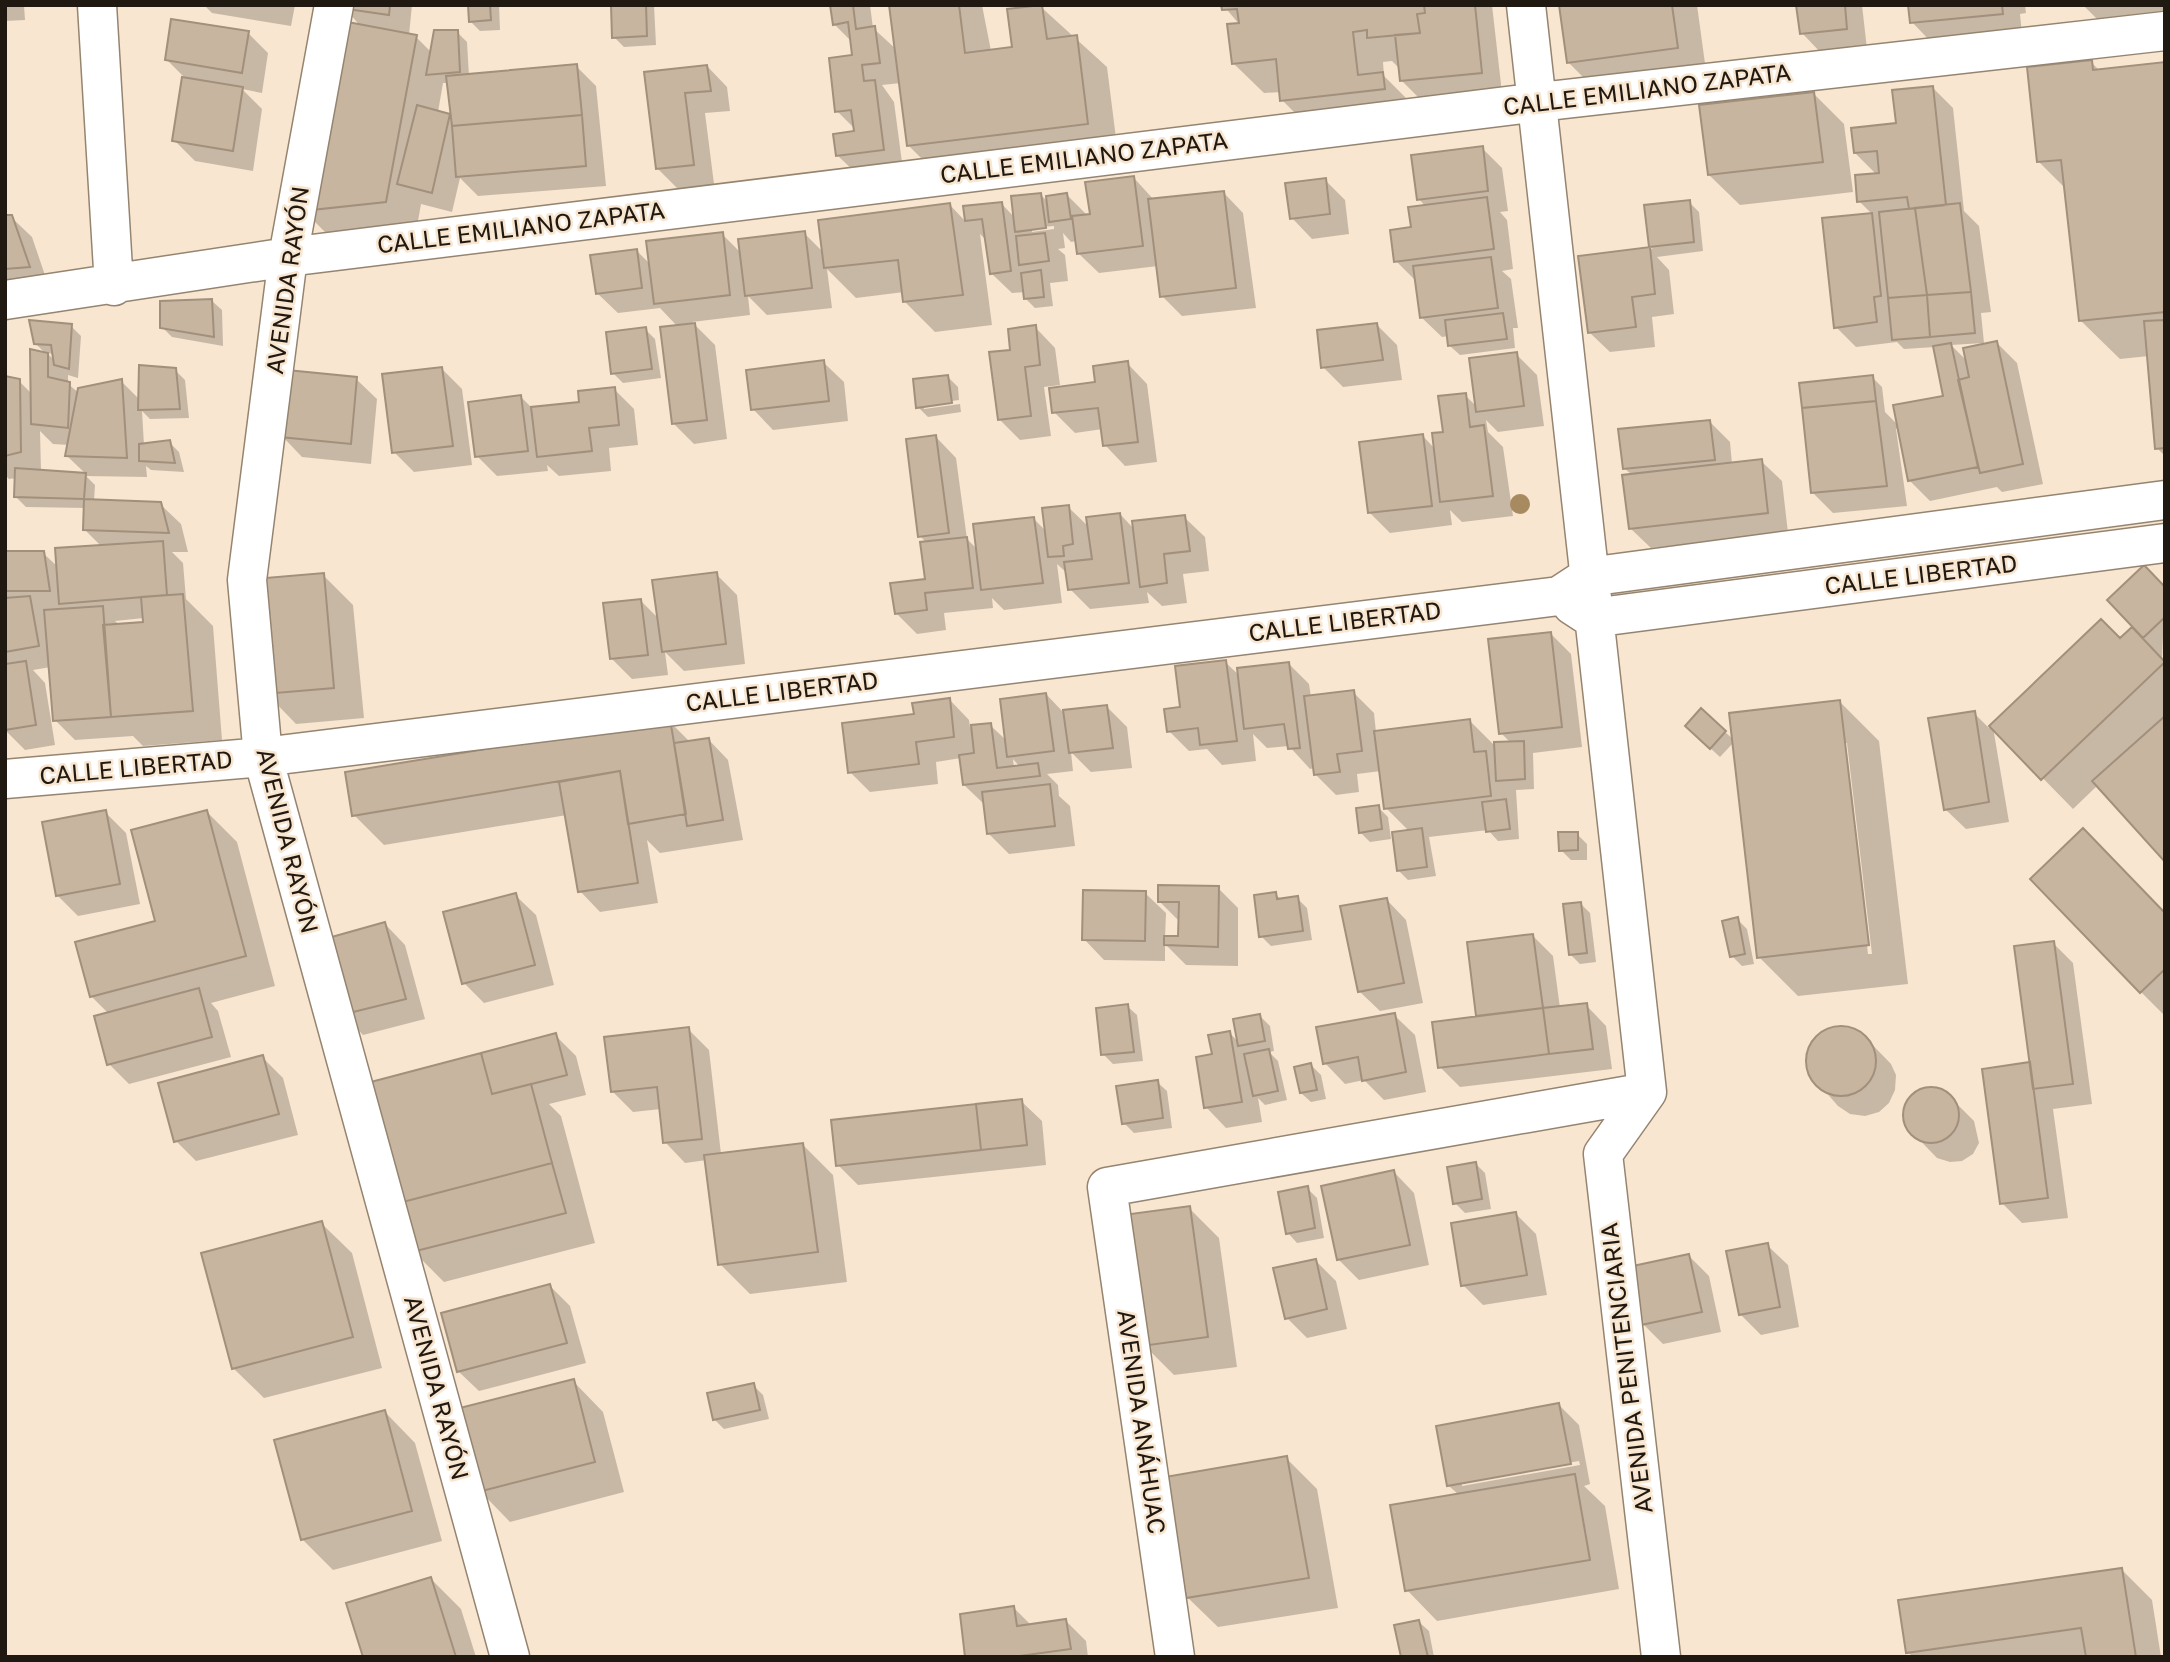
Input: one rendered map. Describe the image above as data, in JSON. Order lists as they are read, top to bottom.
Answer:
{
  "streets": {
    "street": [
      "CALLE EMILIANO ZAPATA",
      "AVENIDA RAYÓN",
      "CALLE LIBERTAD",
      "AVENIDA PENITENCIARIA",
      "AVENIDA ANÁHUAC"
    ]
  },
  "crossings": [
    ["CALLE EMILIANO ZAPATA", "AVENIDA RAYÓN"],
    ["AVENIDA RAYÓN", "CALLE LIBERTAD"],
    ["AVENIDA PENITENCIARIA", "AVENIDA ANÁHUAC"]
  ]
}
